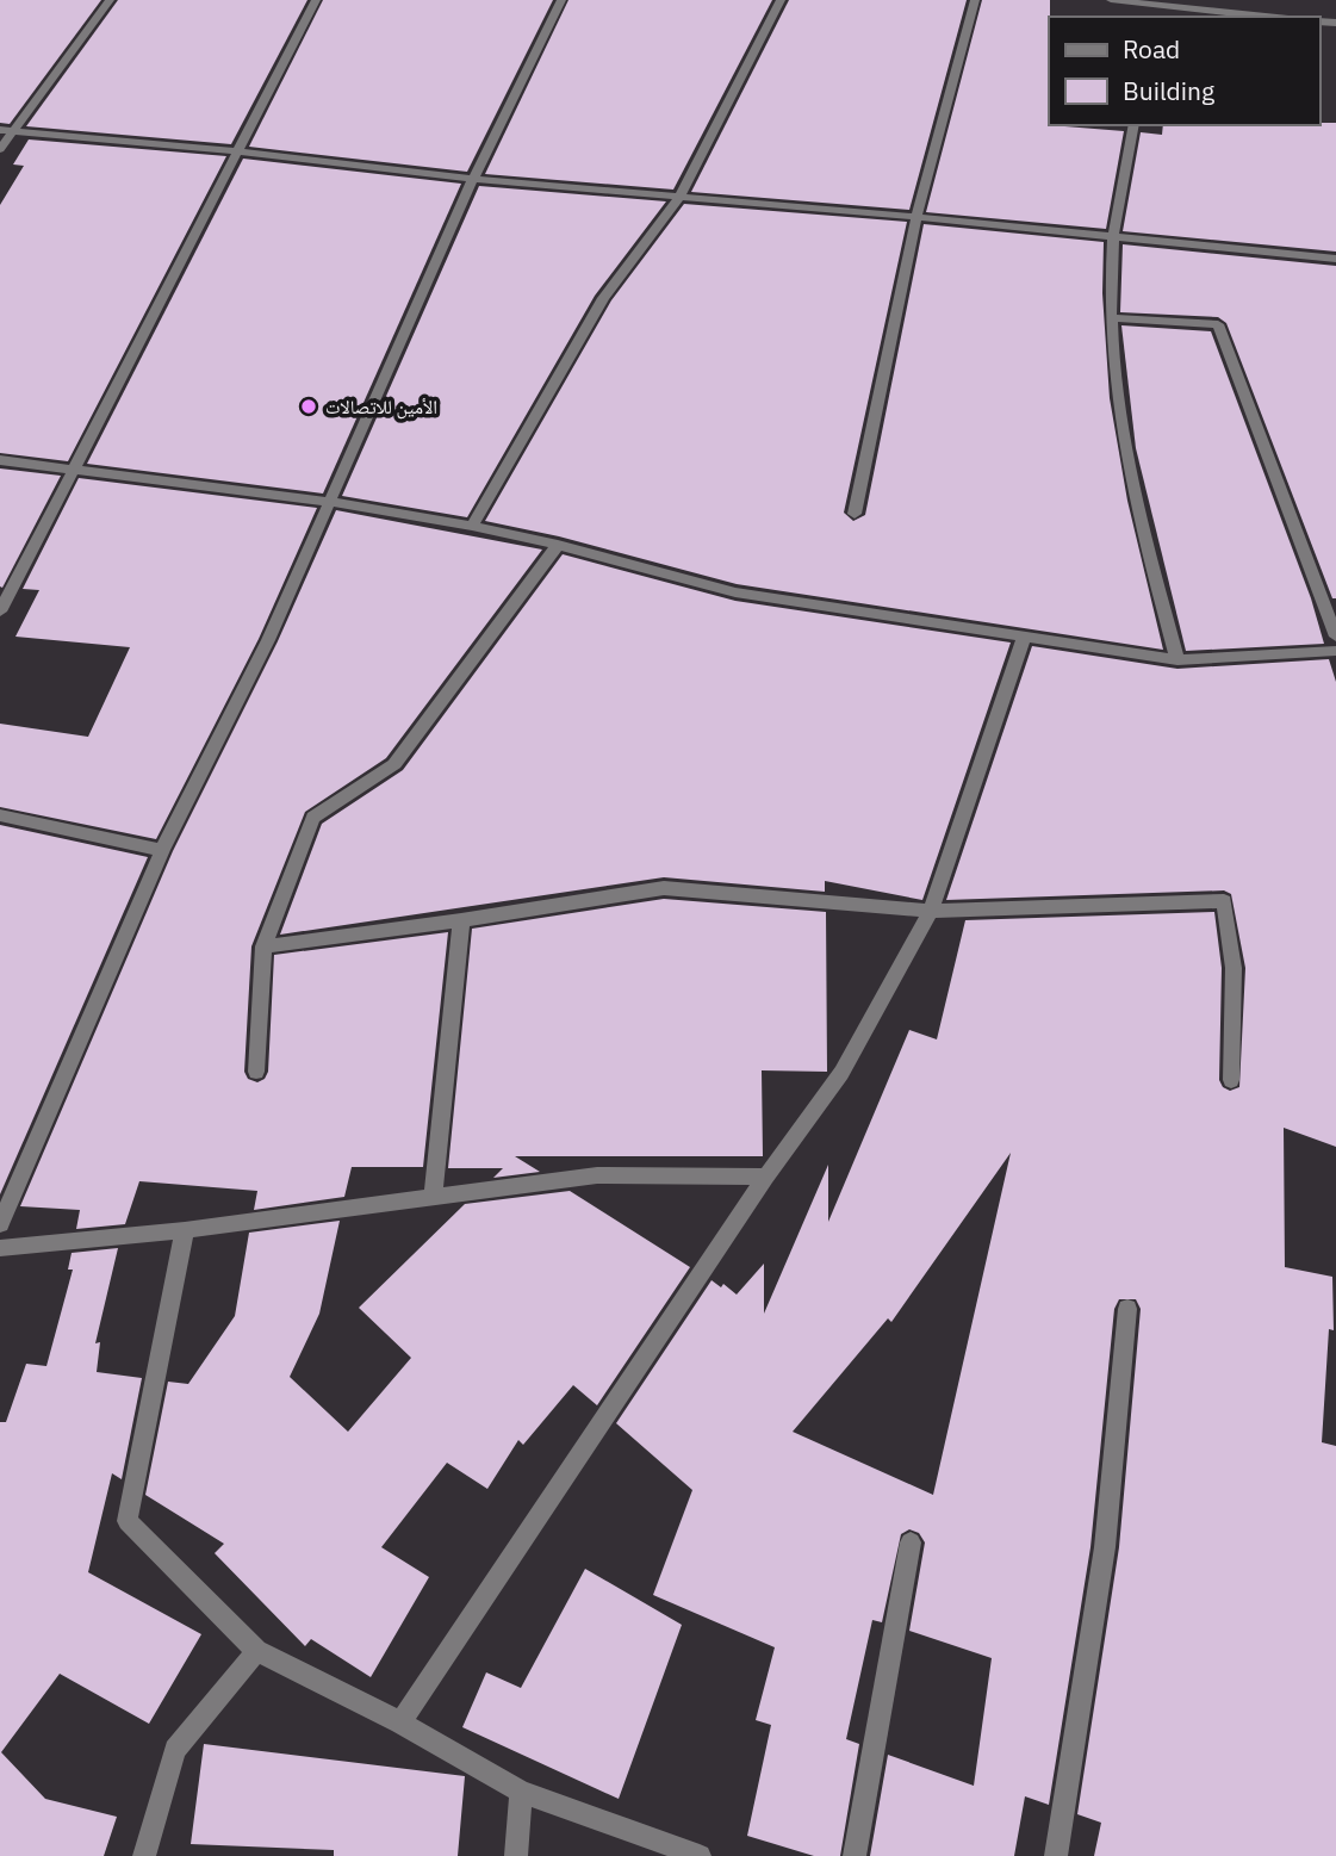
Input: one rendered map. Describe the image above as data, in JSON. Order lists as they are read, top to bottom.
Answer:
{
  "places": ["الأمين للاتصالات"],
  "legend": ["Road", "Building"]
}
